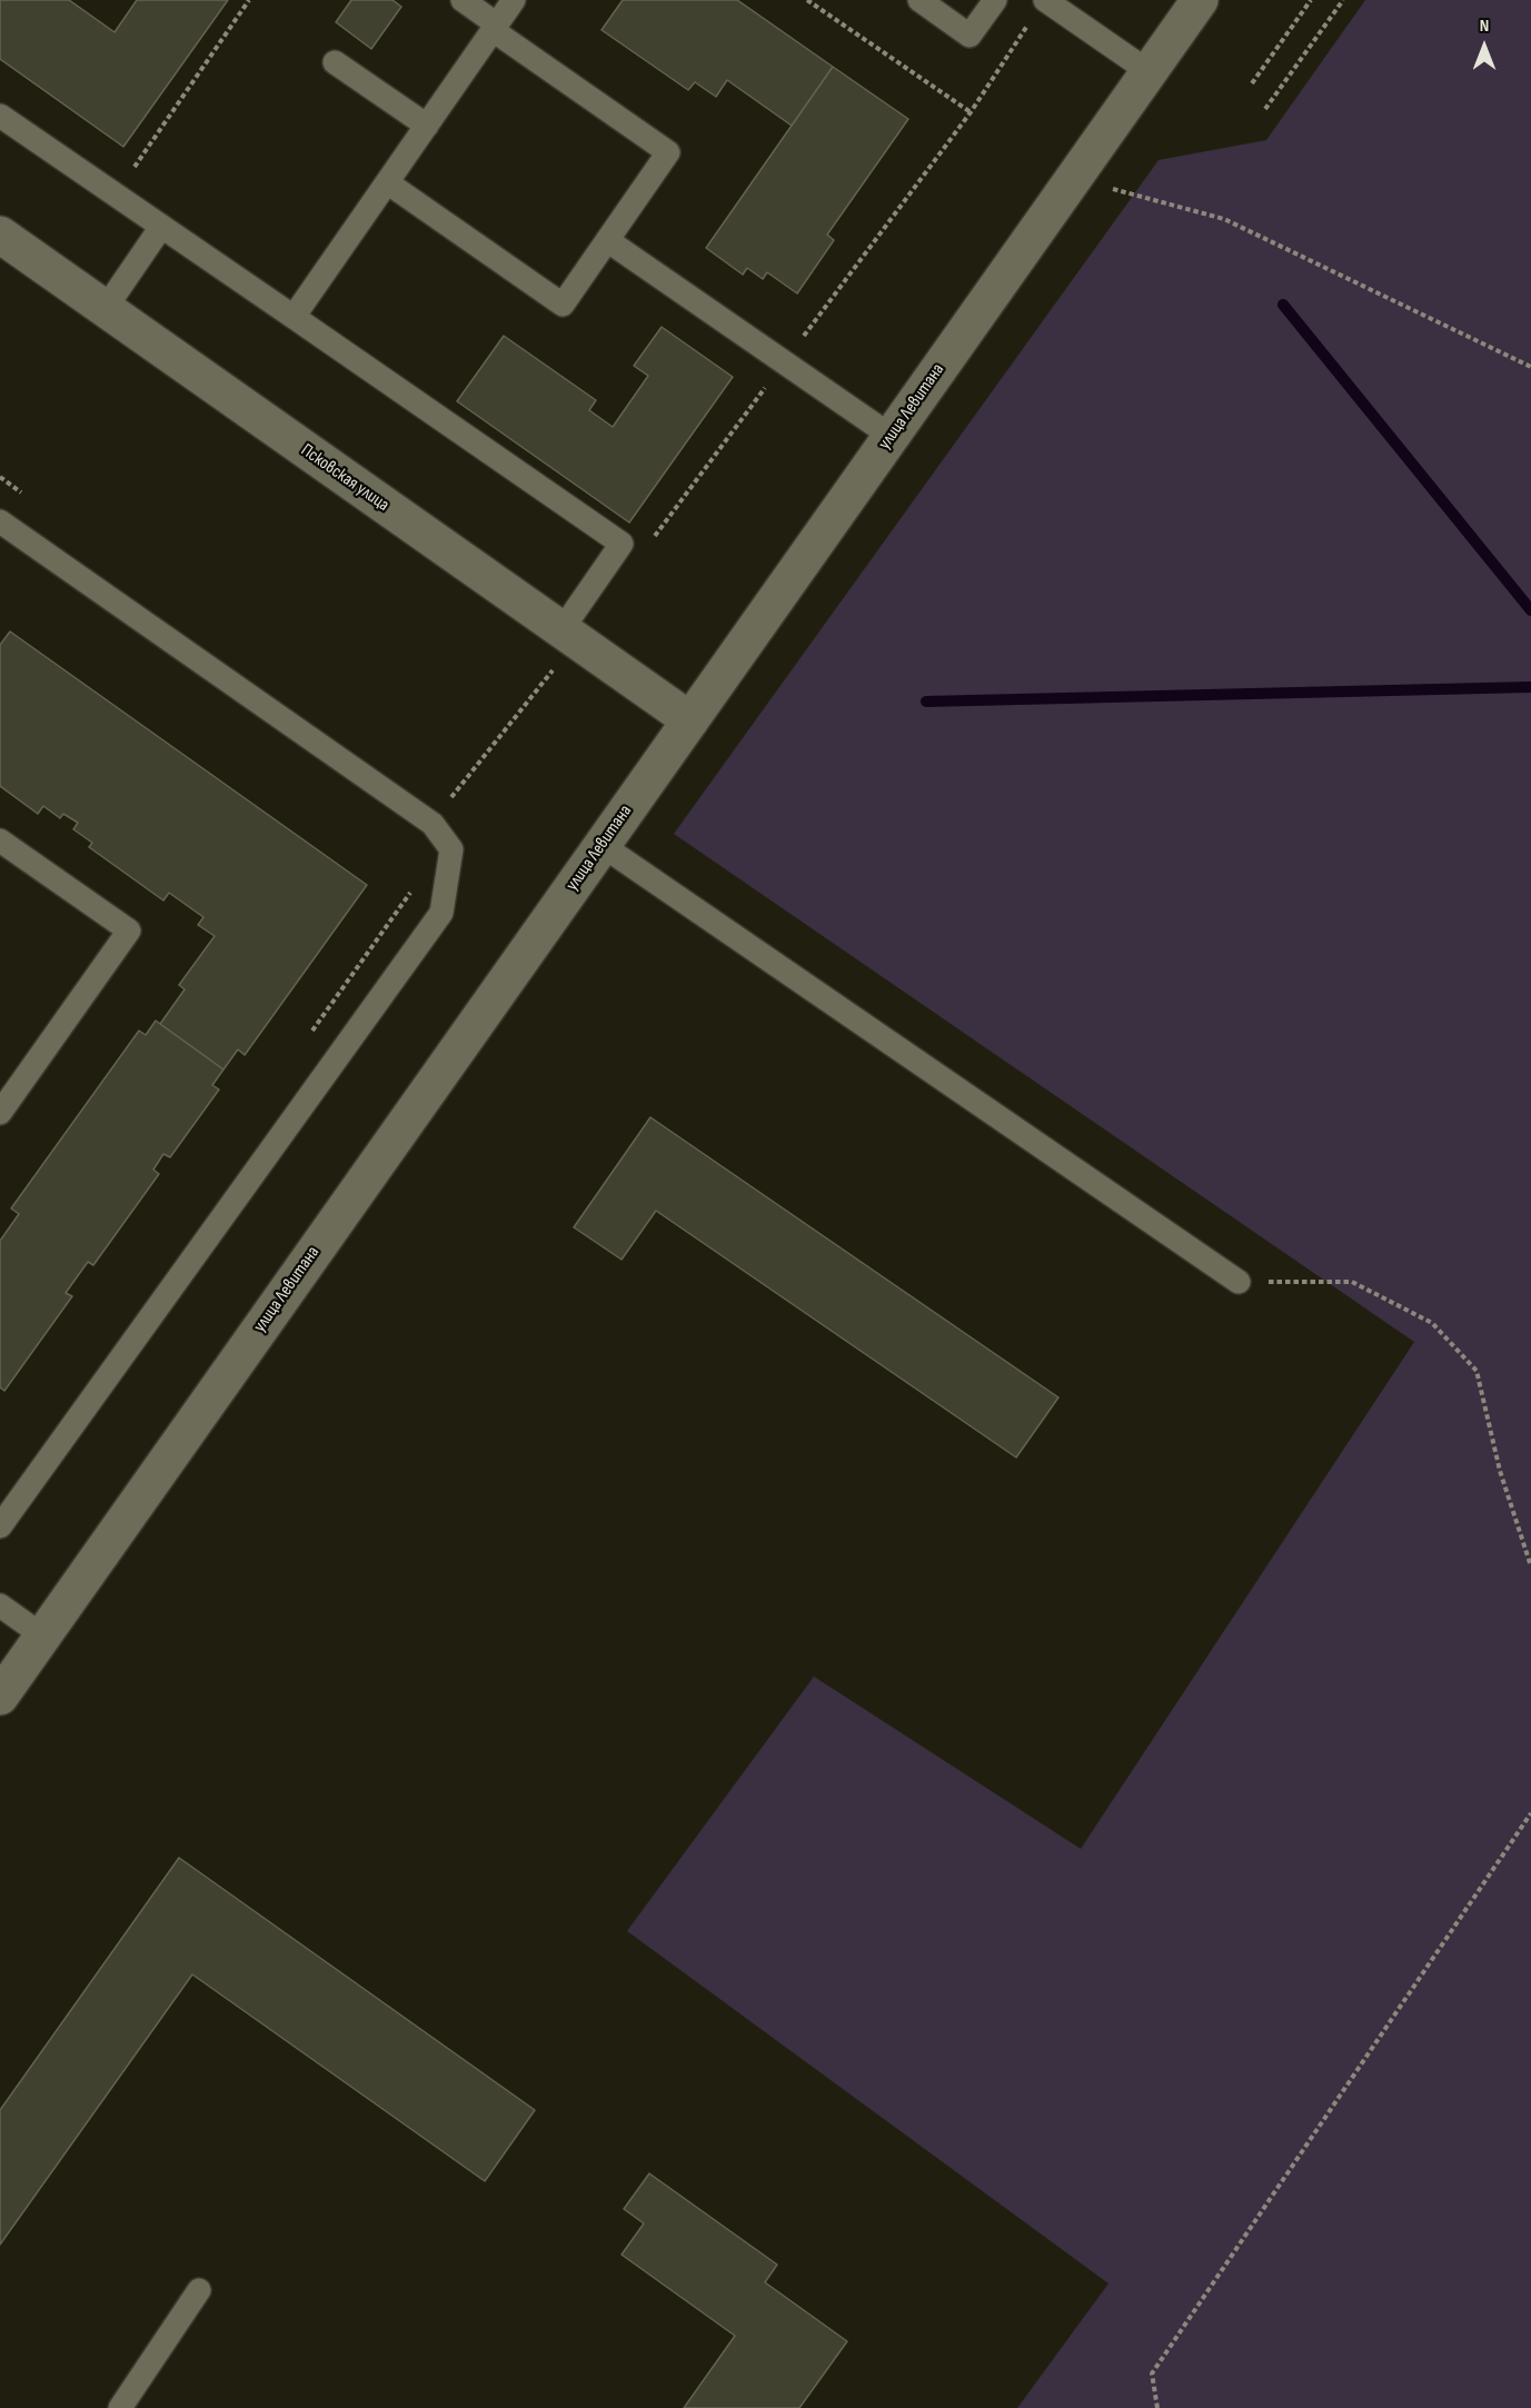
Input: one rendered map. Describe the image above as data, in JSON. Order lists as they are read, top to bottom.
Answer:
{
  "streets": {
    "street": ["улица Левитана", "Псковская улица"]
  },
  "crossings": [
    ["улица Левитана", "Псковская улица"]
  ],
  "north": "top"
}
